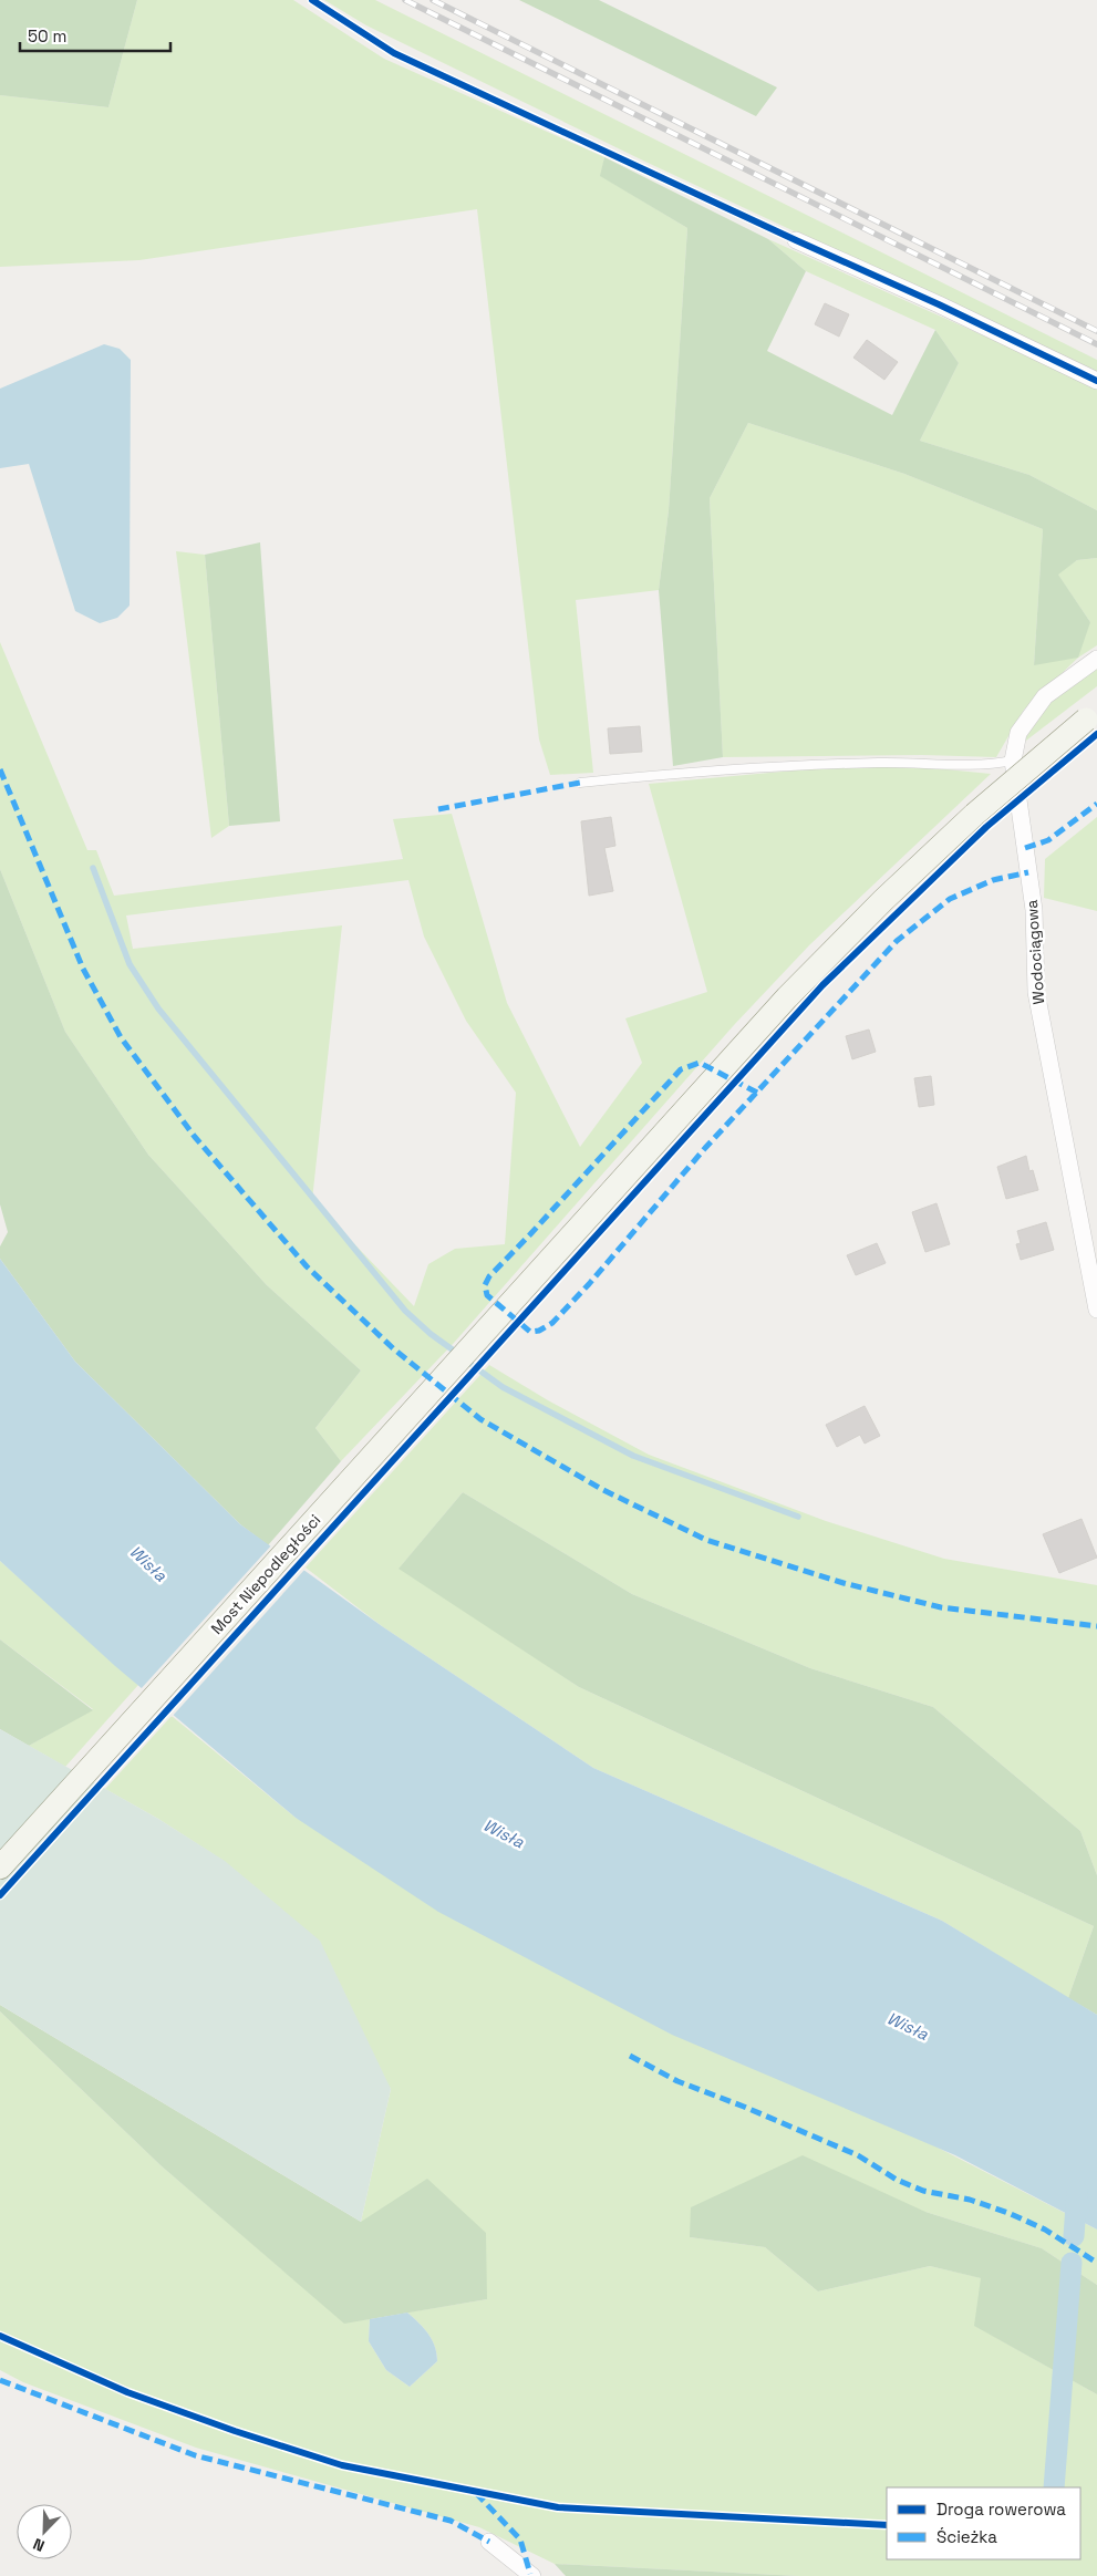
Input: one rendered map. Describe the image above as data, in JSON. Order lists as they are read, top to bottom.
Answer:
{
  "streets": {
    "main road": ["Most Niepodległości"],
    "street": ["Wodociągowa"]
  },
  "water": ["Wisła"],
  "legend": ["Droga rowerowa", "Ścieżka"],
  "scale_bar": "50 m",
  "north": "bottom left"
}
